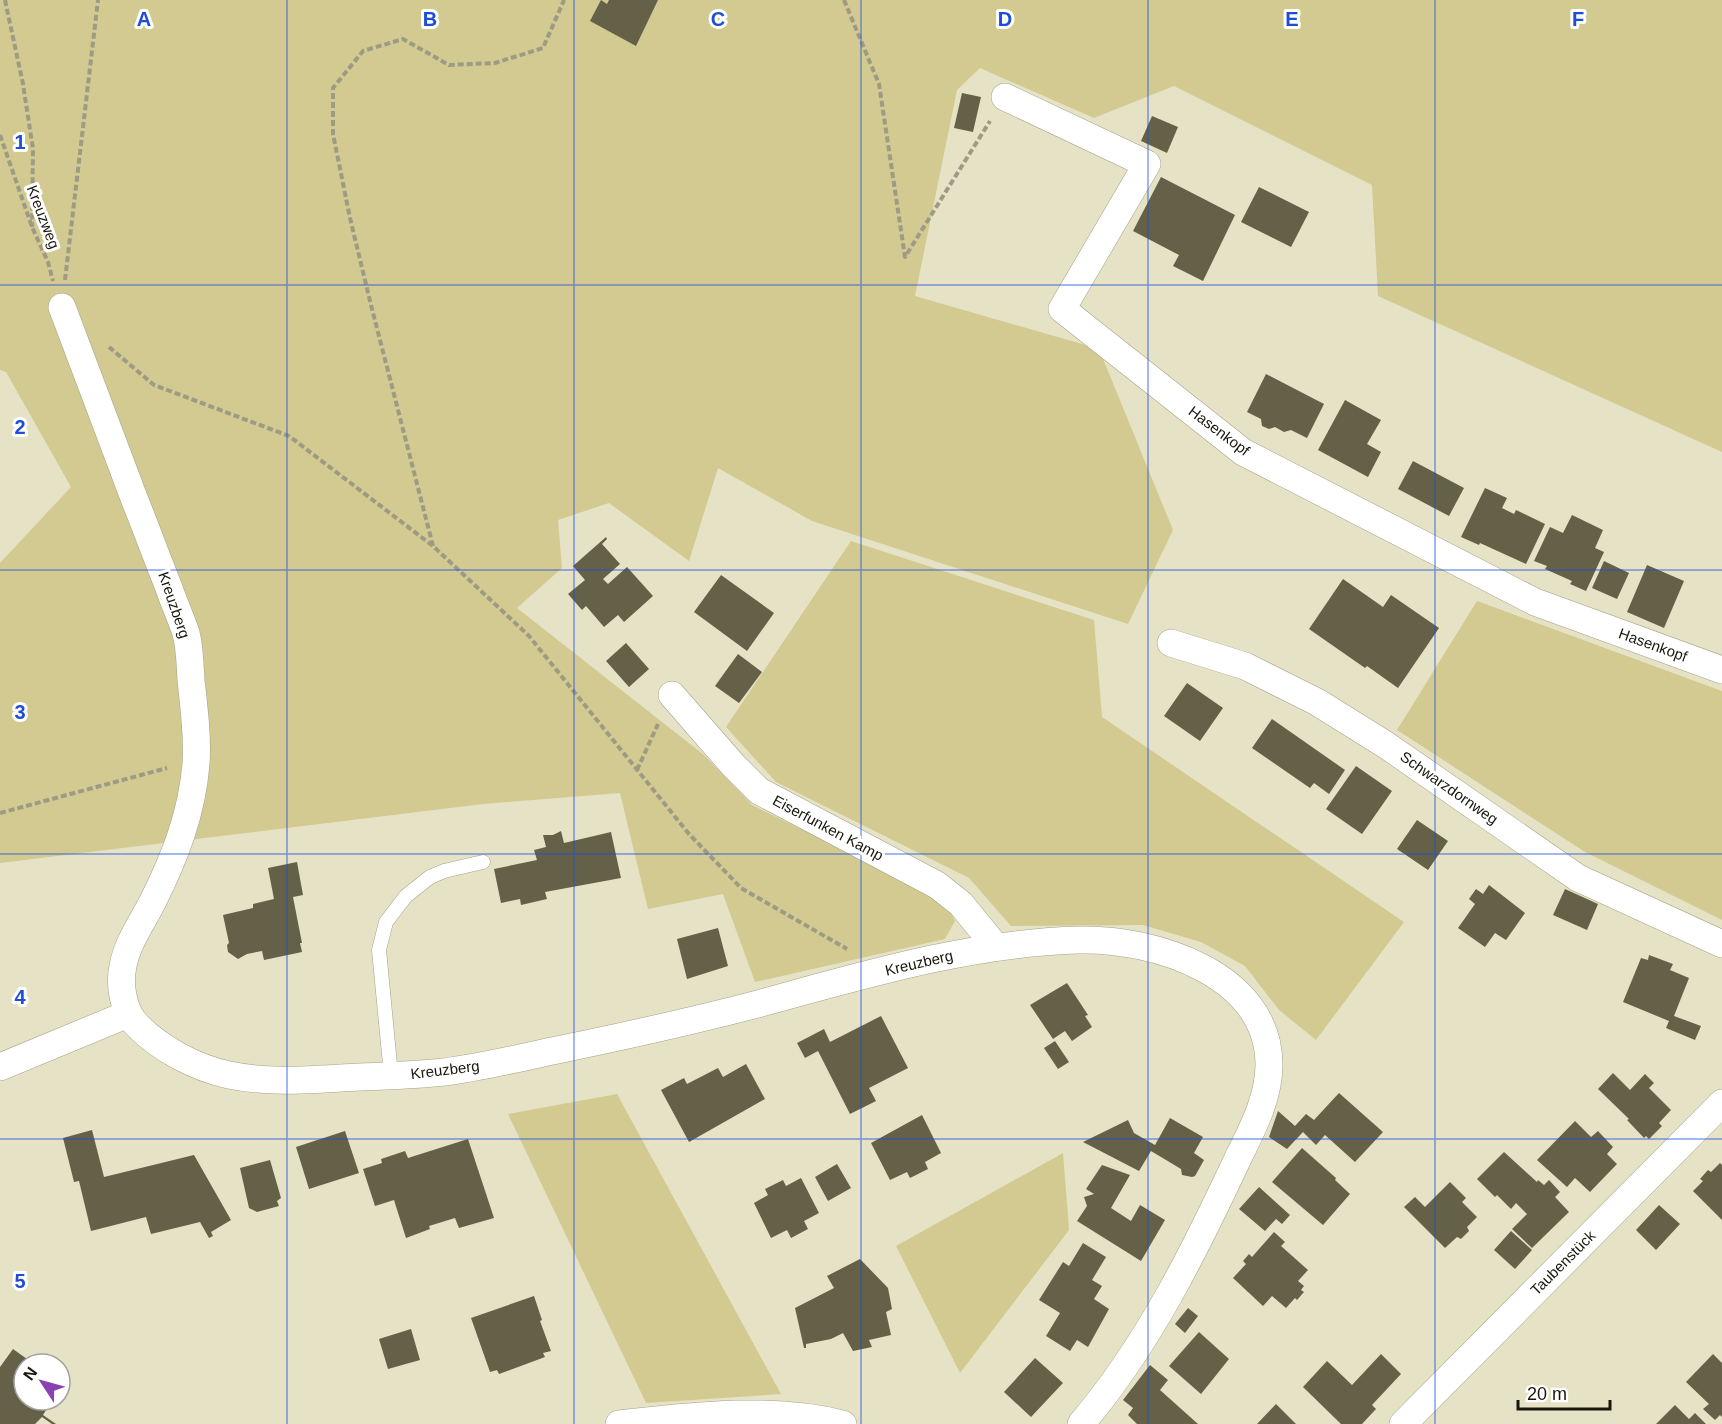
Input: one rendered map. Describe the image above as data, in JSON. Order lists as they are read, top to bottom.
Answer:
{
  "streets": {
    "street": [
      "Hasenkopf",
      "Kreuzberg",
      "Schwarzdornweg",
      "Eiserfunken Kamp",
      "Taubenstück"
    ],
    "path": ["Kreuzweg"]
  },
  "crossings": [
    ["Kreuzweg", "Kreuzberg"],
    ["Kreuzberg", "Eiserfunken Kamp"]
  ],
  "scale_bar": "20 m",
  "north": "top left",
  "grid": {
    "columns": [
      "A",
      "B",
      "C",
      "D",
      "E",
      "F"
    ],
    "rows": [
      "1",
      "2",
      "3",
      "4",
      "5"
    ]
  }
}
